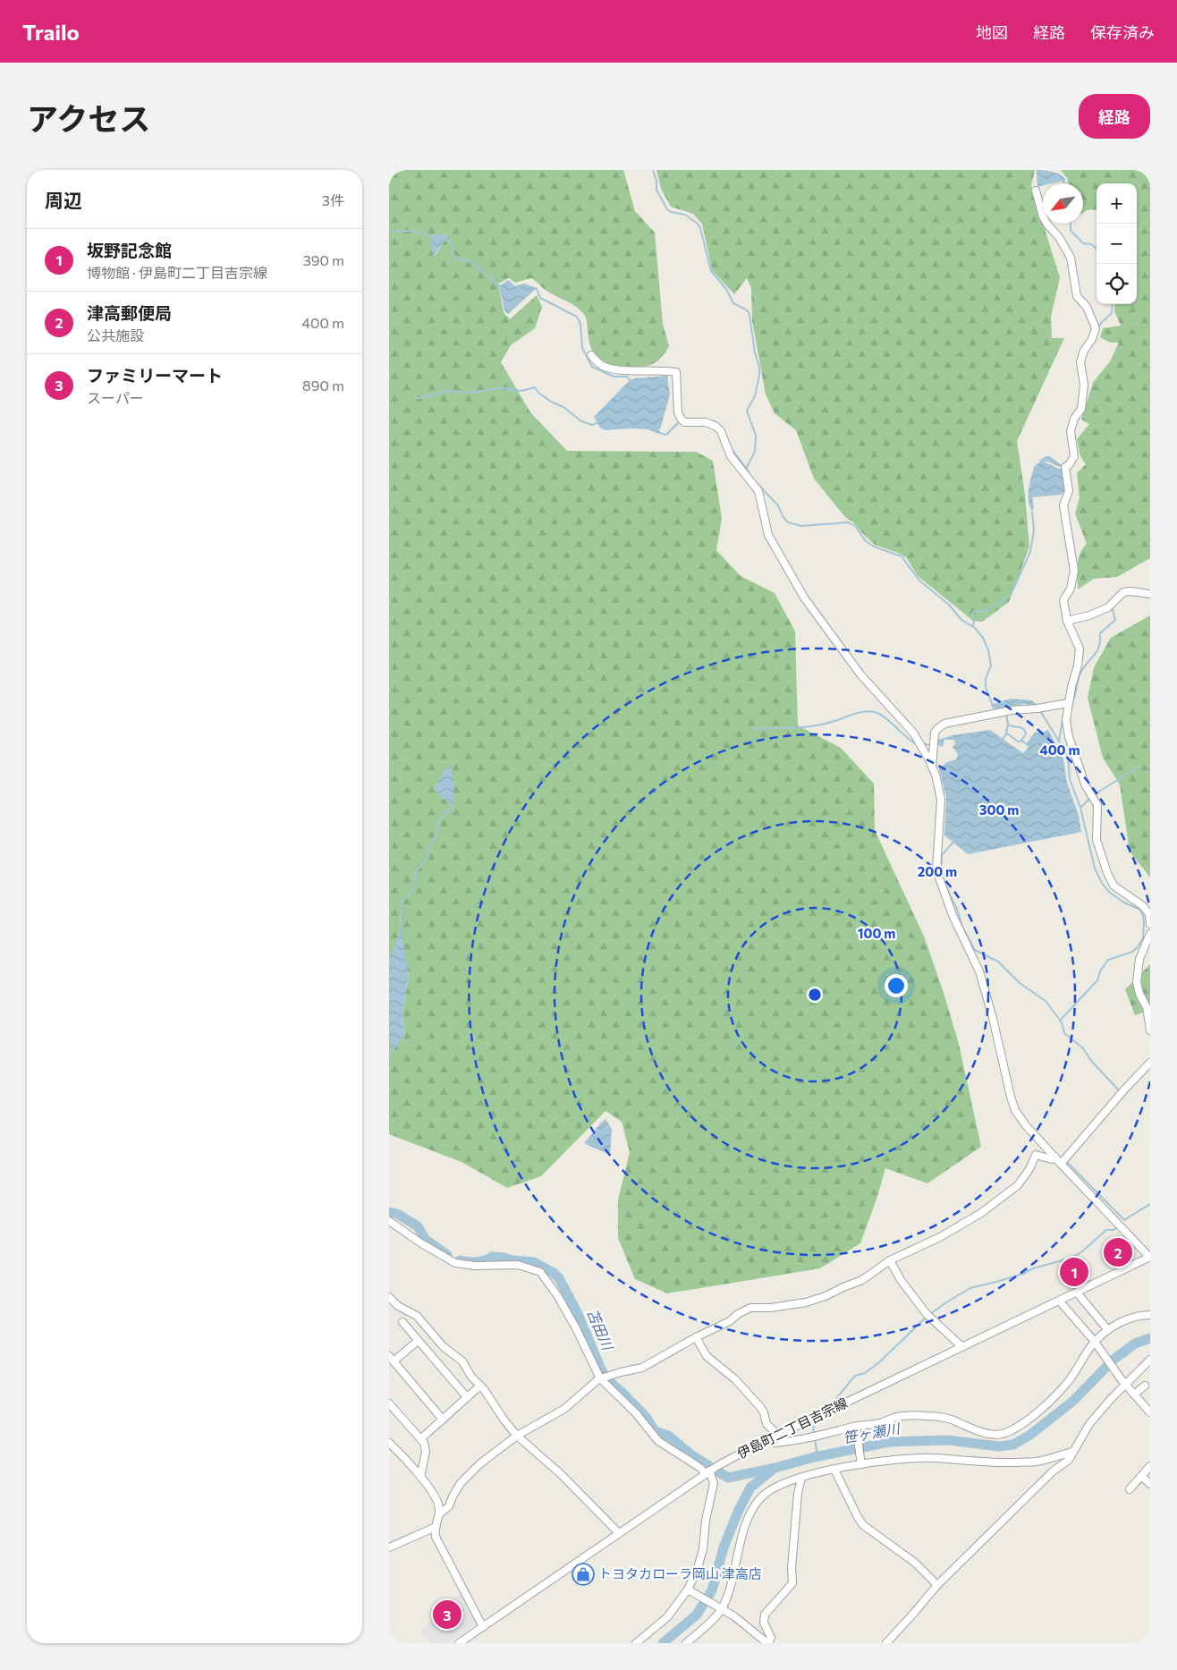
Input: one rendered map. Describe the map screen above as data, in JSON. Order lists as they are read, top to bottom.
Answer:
{
  "streets": {
    "street": ["伊島町二丁目吉宗線"]
  },
  "water": ["苫田川", "笹ヶ瀬川"],
  "places": {
    "shop": ["トヨタカローラ岡山 津高店"]
  },
  "north": "bottom left",
  "page": {
    "header": "Trailo",
    "nav": ["地図", "経路", "保存済み"],
    "title": "アクセス",
    "buttons": "経路",
    "heading": ["周辺", "3件"],
    "map_buttons": ["+", "−"],
    "list": [
      {
        "mark": "1",
        "name": "坂野記念館",
        "note": "博物館 · 伊島町二丁目吉宗線",
        "value": "390 m"
      },
      {
        "mark": "2",
        "name": "津高郵便局",
        "note": "公共施設",
        "value": "400 m"
      },
      {
        "mark": "3",
        "name": "ファミリーマート",
        "note": "スーパー",
        "value": "890 m"
      }
    ],
    "pins": ["2", "1", "3"]
  },
  "rings": [
    "400 m",
    "300 m",
    "200 m",
    "100 m"
  ]
}
